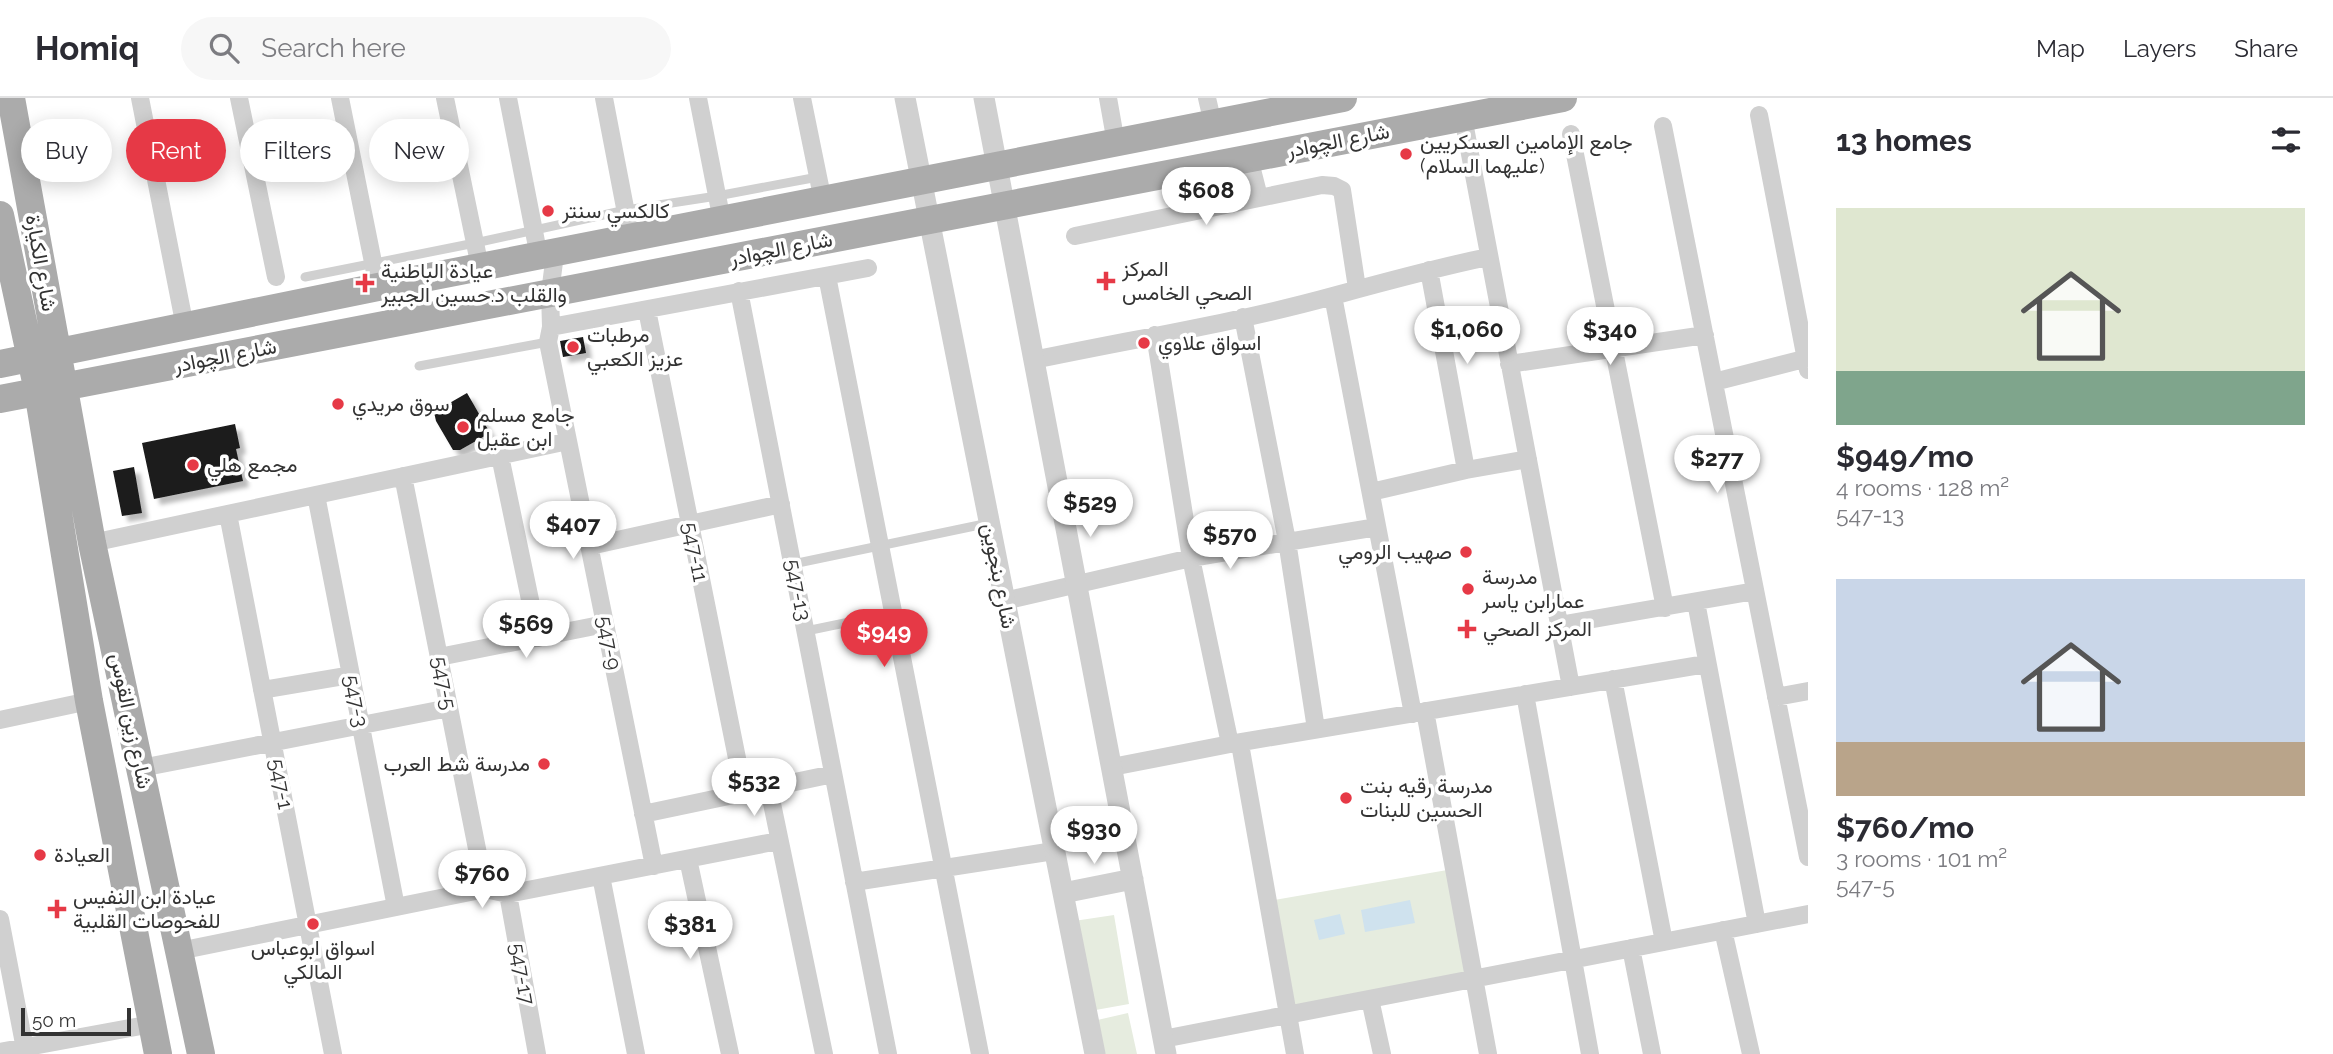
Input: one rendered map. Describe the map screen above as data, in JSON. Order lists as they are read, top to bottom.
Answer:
{
  "streets": {
    "main road": ["شارع الچوادر", "شارع الكيارة", "شارع زين القوس"],
    "street": [
      "547-11",
      "شارع بنجوين",
      "547-13",
      "547-9",
      "547-5",
      "547-3",
      "547-1",
      "547-17"
    ]
  },
  "crossings": [
    ["شارع الچوادر", "شارع الكيارة"],
    ["شارع الچوادر", "شارع بنجوين"],
    ["شارع الچوادر", "547-9"],
    ["شارع الچوادر", "شارع زين القوس"],
    ["شارع الكيارة", "شارع زين القوس"]
  ],
  "places": {
    "other": [
      "جامع الإمامين العسكريين (عليهما السلام)",
      "كالكسي سنتر",
      "اسواق علاوي",
      "مرطبات عزيز الكعبي",
      "سوق مريدي",
      "جامع مسلم ابن عقيل",
      "مجمع هلي",
      "صهيب الرومي",
      "مدرسة عمارابن ياسر",
      "مدرسة شط العرب",
      "مدرسة رقيه بنت الحسين للبنات",
      "العيادة",
      "اسواق ابوعباس المالكي"
    ],
    "health": [
      "المركز الصحي الخامس",
      "عيادة الباطنية والقلب د.حسين الجبير",
      "المركز الصحي",
      "عيادة ابن النفيس للفحوصات القلبية"
    ]
  },
  "scale_bar": "50 m",
  "page": {
    "header": "Homiq",
    "search": "Search here",
    "nav": ["Map", "Layers", "Share"],
    "heading": "13 homes",
    "chip": [
      "Buy",
      "Rent",
      "Filters",
      "New"
    ],
    "price": [
      "$608",
      "$1,060",
      "$340",
      "$277",
      "$529",
      "$407",
      "$570",
      "$569",
      "$949",
      "$532",
      "$930",
      "$760",
      "$381"
    ],
    "list": [
      {
        "name": "$949/mo",
        "note": "4 rooms · 128 m² · 547-13"
      },
      {
        "name": "$760/mo",
        "note": "3 rooms · 101 m² · 547-5"
      }
    ],
    "scale": "50 m"
  }
}
